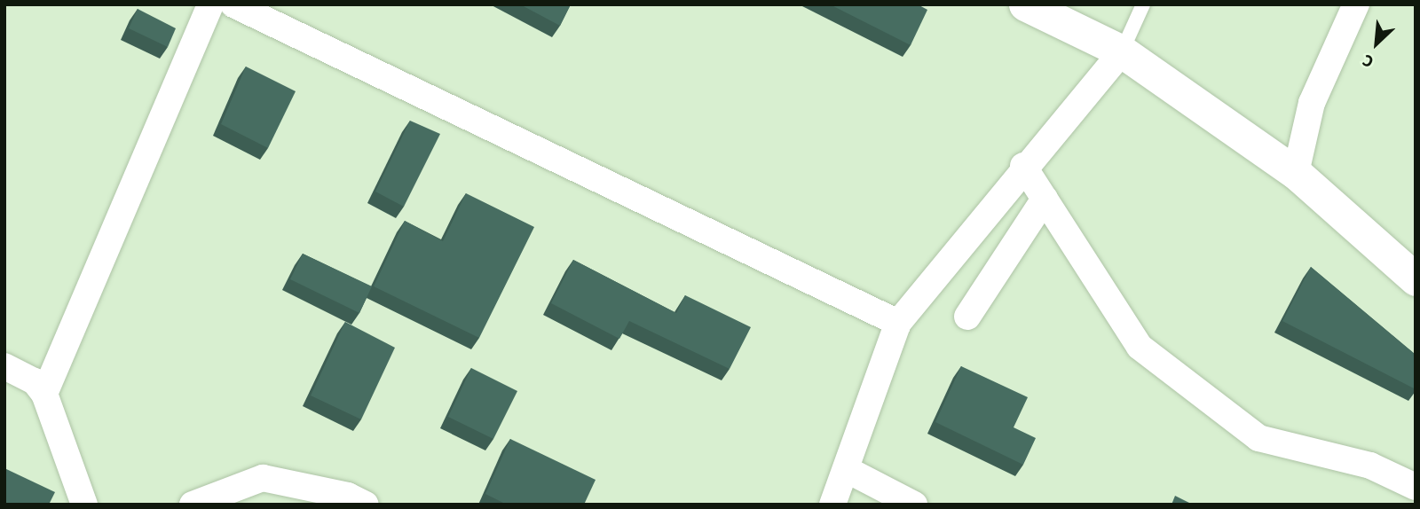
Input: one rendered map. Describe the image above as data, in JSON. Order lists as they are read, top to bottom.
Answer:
{
  "north": "bottom left"
}
